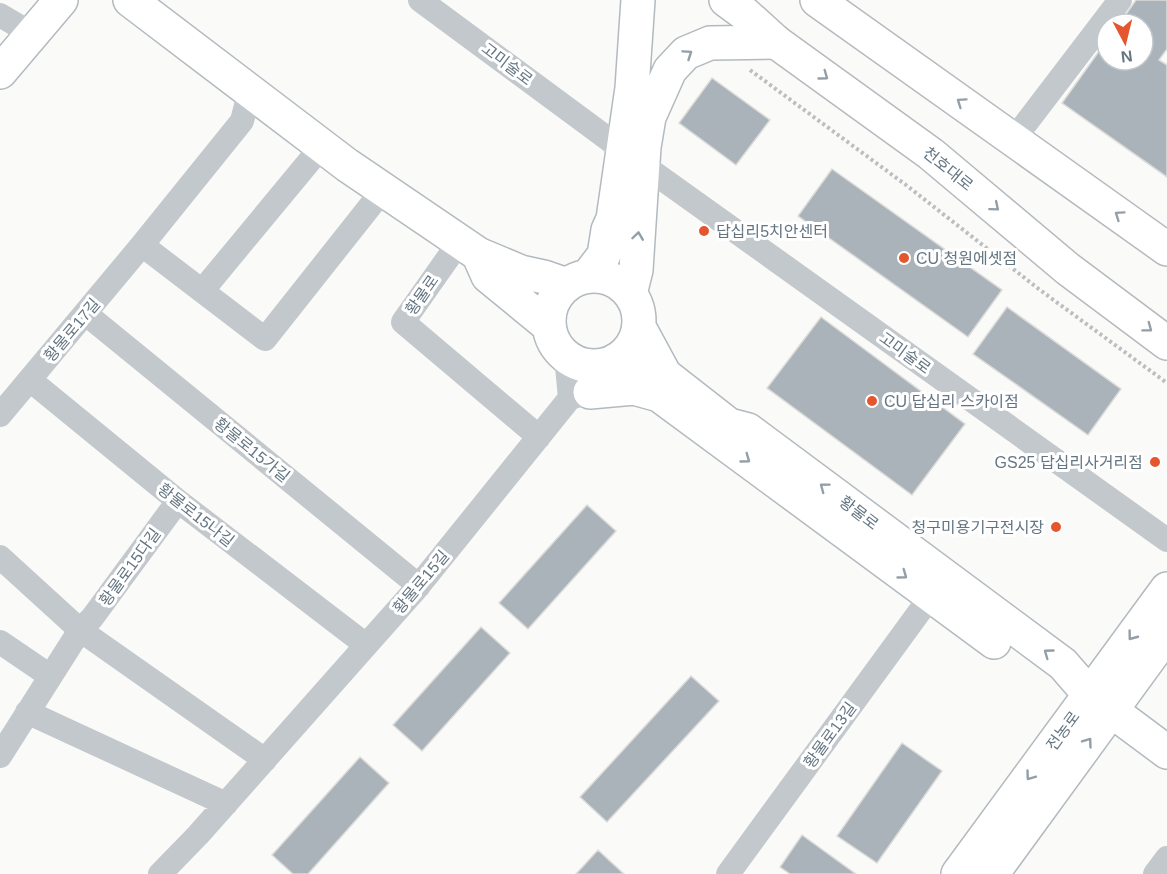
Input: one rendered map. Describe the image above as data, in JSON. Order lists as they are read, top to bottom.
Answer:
{
  "streets": {
    "street": [
      "고미술로",
      "천호대로",
      "황물로",
      "황물로17길",
      "황물로15가길",
      "황물로15나길",
      "황물로15다길",
      "황물로15길",
      "전농로",
      "황물로13길"
    ]
  },
  "crossings": [
    ["황물로", "황물로15길"],
    ["황물로", "전농로"],
    ["황물로", "황물로13길"],
    ["황물로17길", "황물로15가길"],
    ["황물로17길", "황물로15나길"],
    ["황물로15가길", "황물로15길"],
    ["황물로15나길", "황물로15다길"],
    ["황물로15나길", "황물로15길"]
  ],
  "places": [
    "답십리5치안센터",
    "CU 청원에셋점",
    "CU 답십리 스카이점",
    "GS25 답십리사거리점",
    "청구미용기구전시장"
  ],
  "north": "bottom"
}
